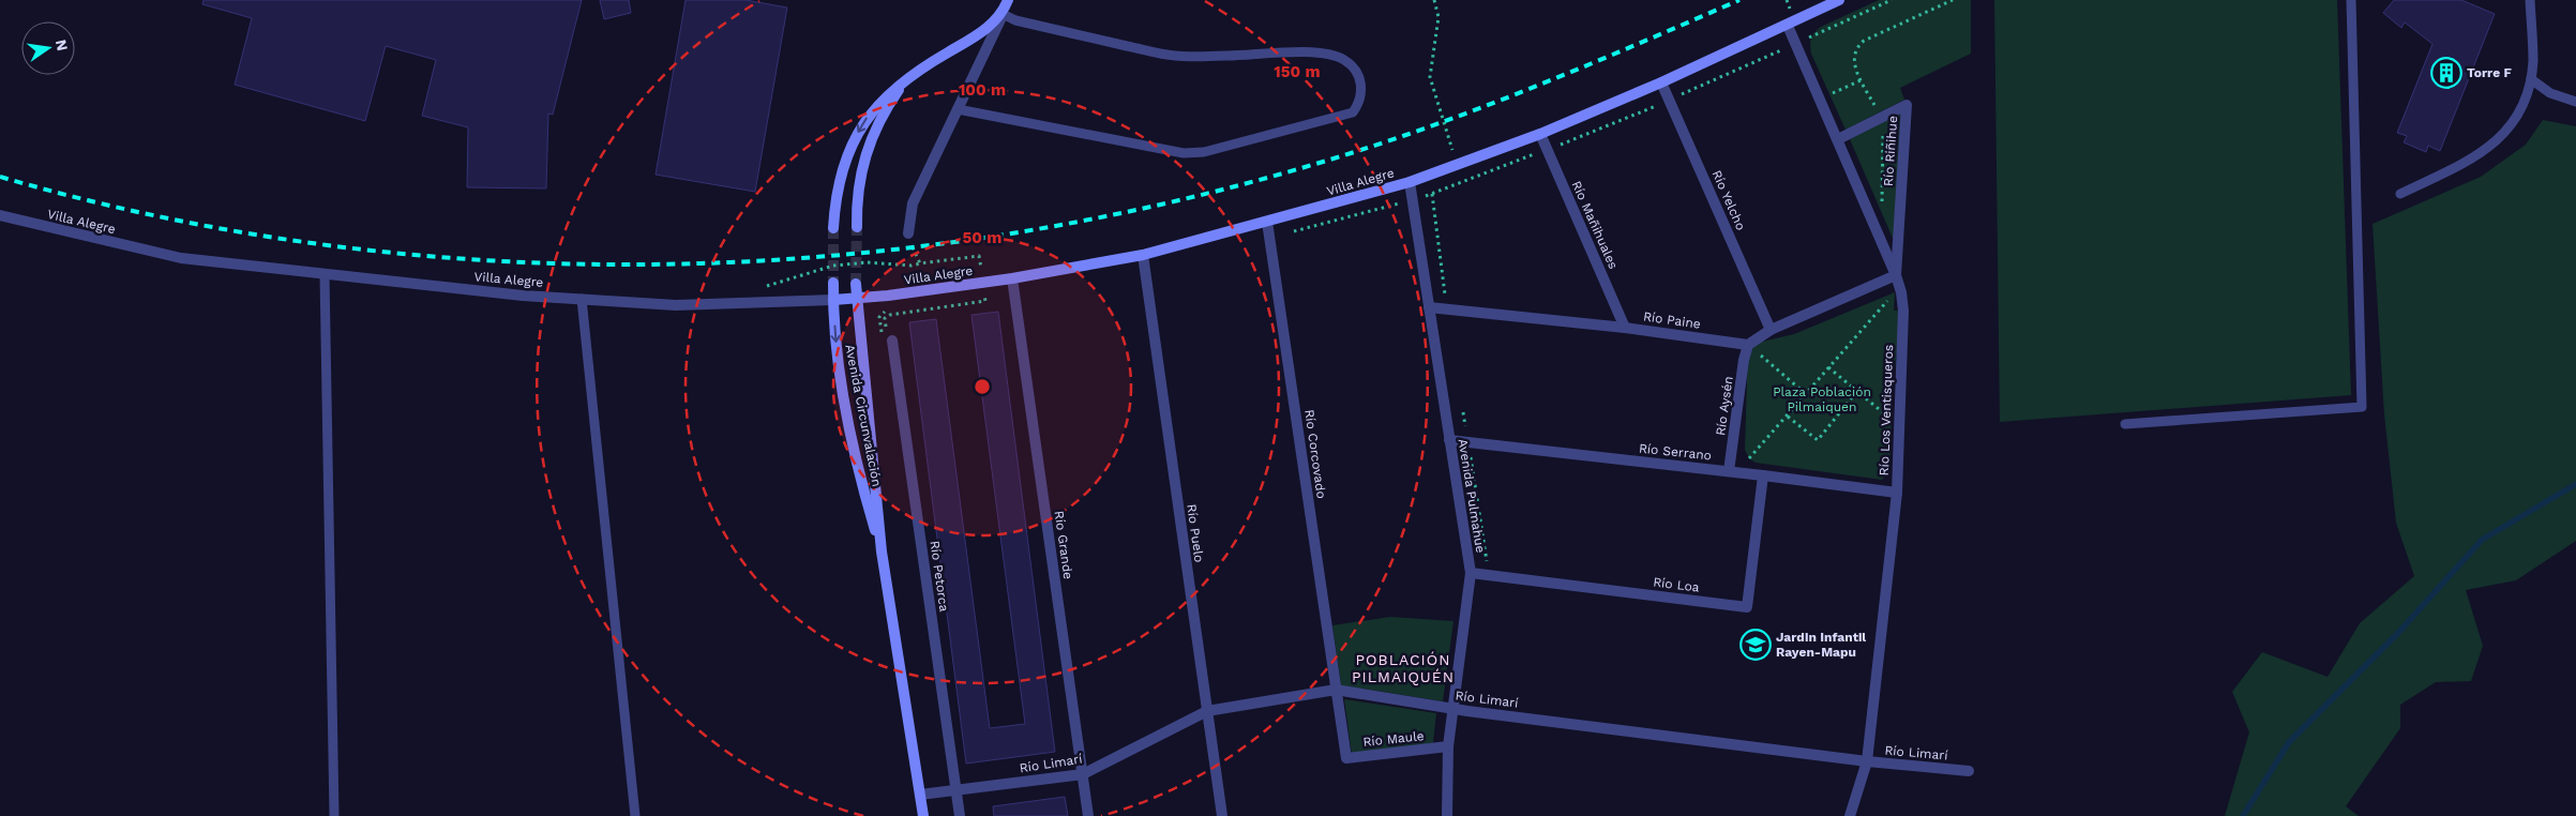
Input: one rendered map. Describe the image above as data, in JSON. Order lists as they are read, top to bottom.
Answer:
{
  "streets": {
    "main road": ["Villa Alegre", "Avenida Circunvalación"],
    "street": [
      "Río Riñihue",
      "Río Yelcho",
      "Río Mañihuales",
      "Río Paine",
      "Río Aysén",
      "Río Los Ventisqueros",
      "Río Serrano",
      "Río Corcovado",
      "Avenida Pulmahue",
      "Río Puelo",
      "Río Grande",
      "Río Petorca",
      "Río Loa",
      "Río Limarí",
      "Río Maule"
    ]
  },
  "crossings": [
    ["Río Riñihue", "Río Los Ventisqueros"],
    ["Villa Alegre", "Río Yelcho"],
    ["Villa Alegre", "Río Mañihuales"],
    ["Villa Alegre", "Río Los Ventisqueros"],
    ["Villa Alegre", "Avenida Circunvalación"],
    ["Villa Alegre", "Río Corcovado"],
    ["Villa Alegre", "Avenida Pulmahue"],
    ["Villa Alegre", "Río Puelo"],
    ["Villa Alegre", "Río Grande"],
    ["Río Mañihuales", "Río Paine"],
    ["Río Paine", "Río Aysén"],
    ["Río Paine", "Avenida Pulmahue"],
    ["Río Aysén", "Río Serrano"],
    ["Río Los Ventisqueros", "Río Serrano"],
    ["Río Los Ventisqueros", "Río Limarí"],
    ["Avenida Circunvalación", "Río Limarí"],
    ["Río Serrano", "Avenida Pulmahue"],
    ["Río Serrano", "Río Loa"],
    ["Río Corcovado", "Río Limarí"],
    ["Río Corcovado", "Río Maule"],
    ["Avenida Pulmahue", "Río Loa"],
    ["Avenida Pulmahue", "Río Limarí"],
    ["Avenida Pulmahue", "Río Maule"],
    ["Río Puelo", "Río Limarí"],
    ["Río Grande", "Río Limarí"],
    ["Río Petorca", "Río Limarí"],
    ["Río Limarí", "Río Maule"]
  ],
  "districts": ["POBLACIÓN PILMAIQUÉN"],
  "parks": ["Plaza Población Pilmaiquen"],
  "places": {
    "building": ["Torre F"],
    "school or university": ["Jardin Infantil Rayen-Mapu"]
  },
  "north": "right",
  "rings": ["150 m", "100 m", "50 m"]
}
